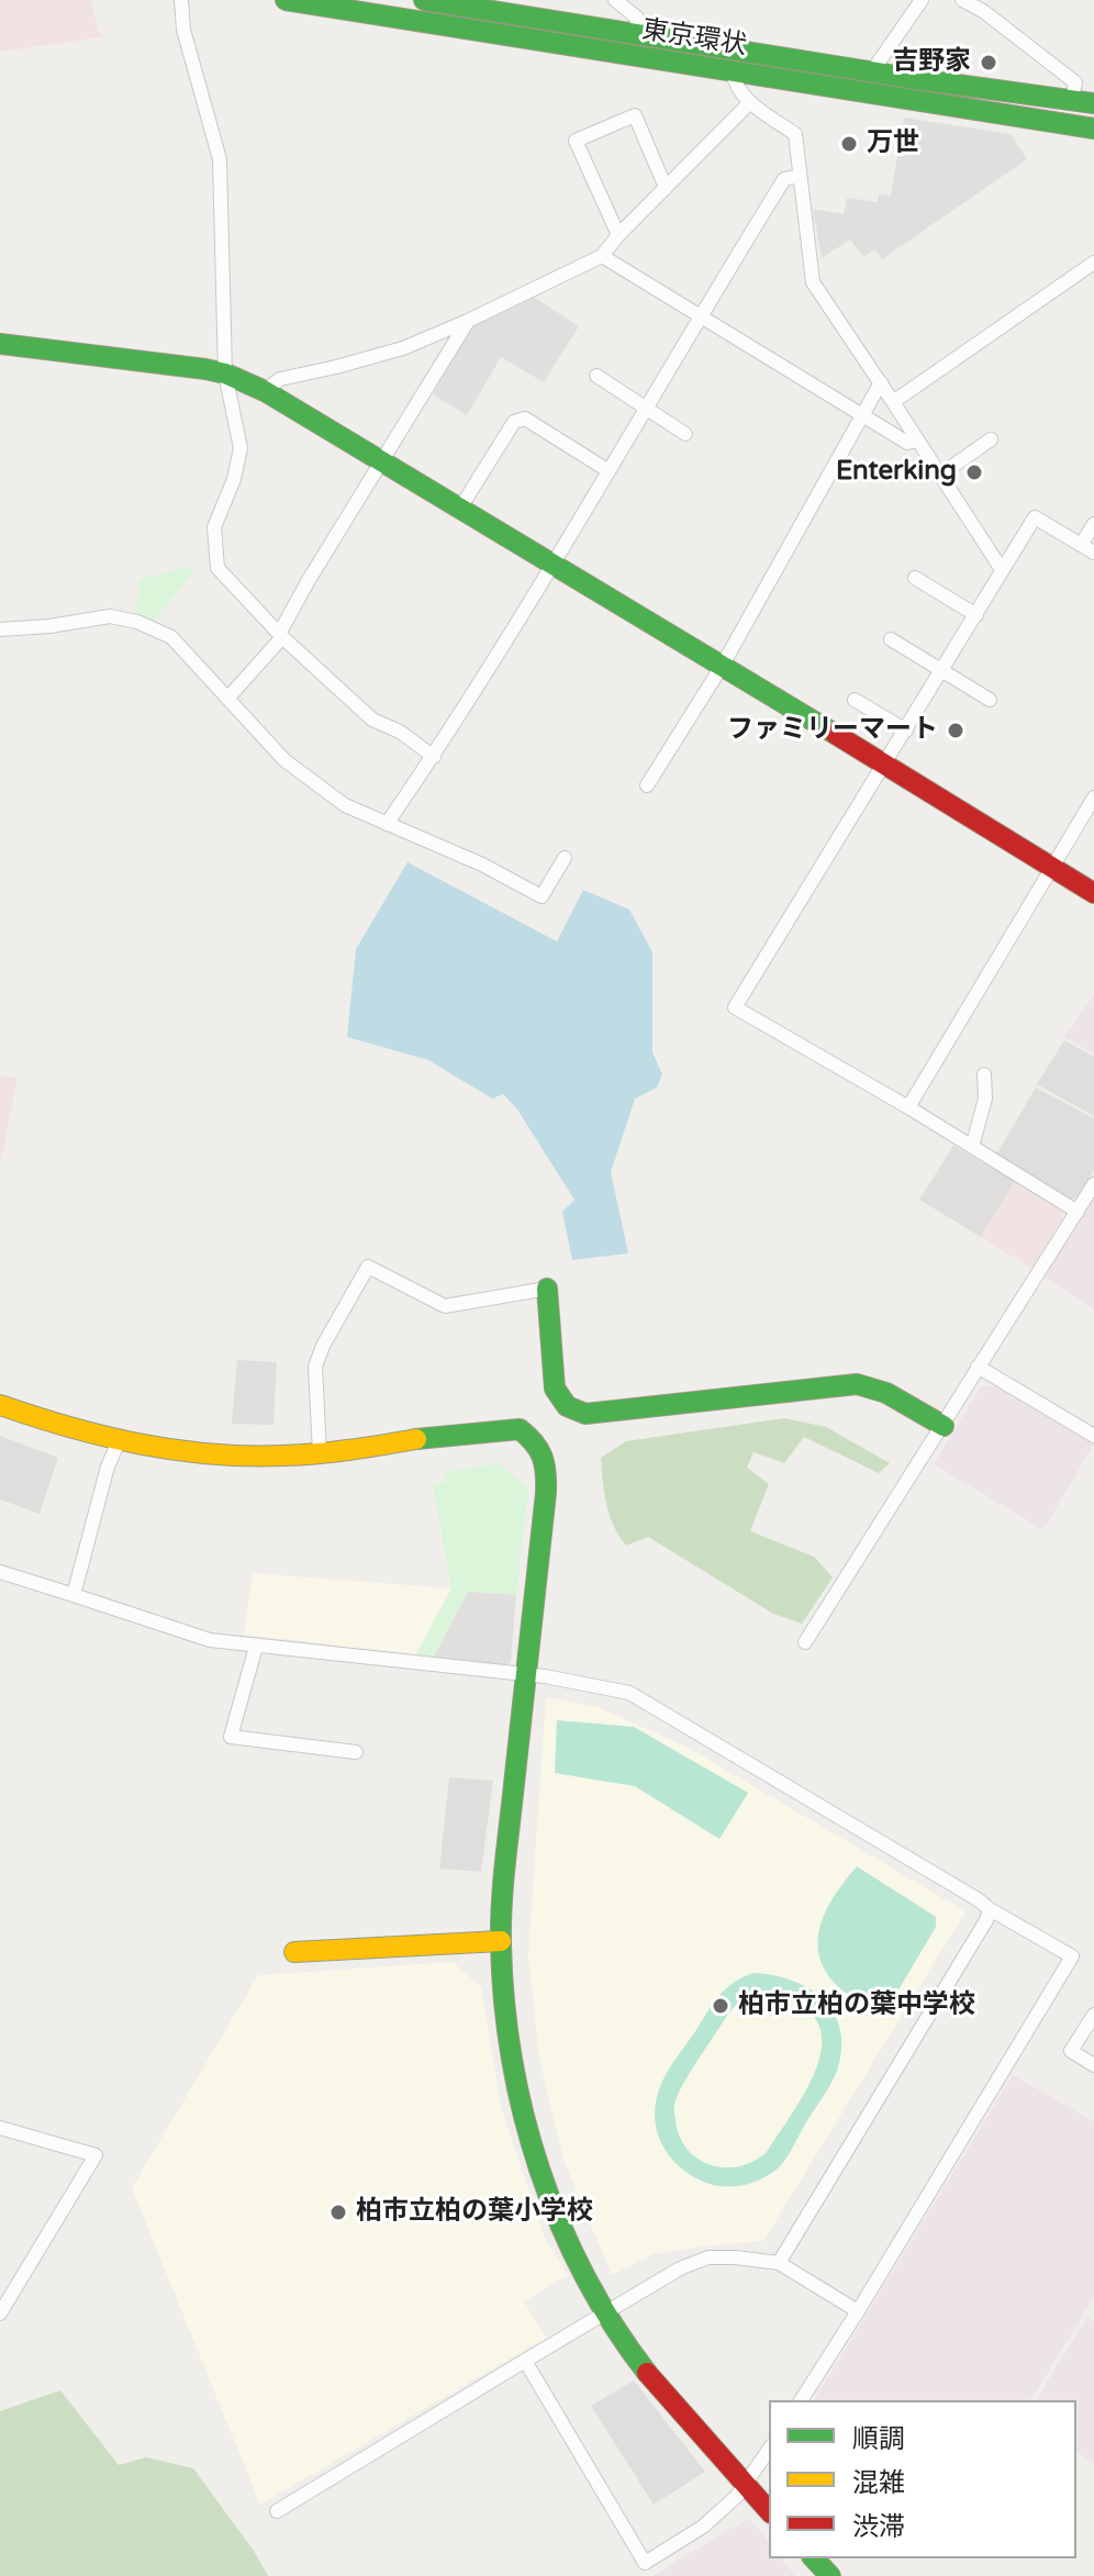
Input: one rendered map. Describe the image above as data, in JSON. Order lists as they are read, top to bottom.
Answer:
{
  "streets": {
    "main road": ["東京環状"]
  },
  "places": [
    "吉野家",
    "万世",
    "Enterking",
    "ファミリーマート",
    "柏市立柏の葉中学校",
    "柏市立柏の葉小学校"
  ],
  "legend": ["順調", "混雑", "渋滞"]
}
